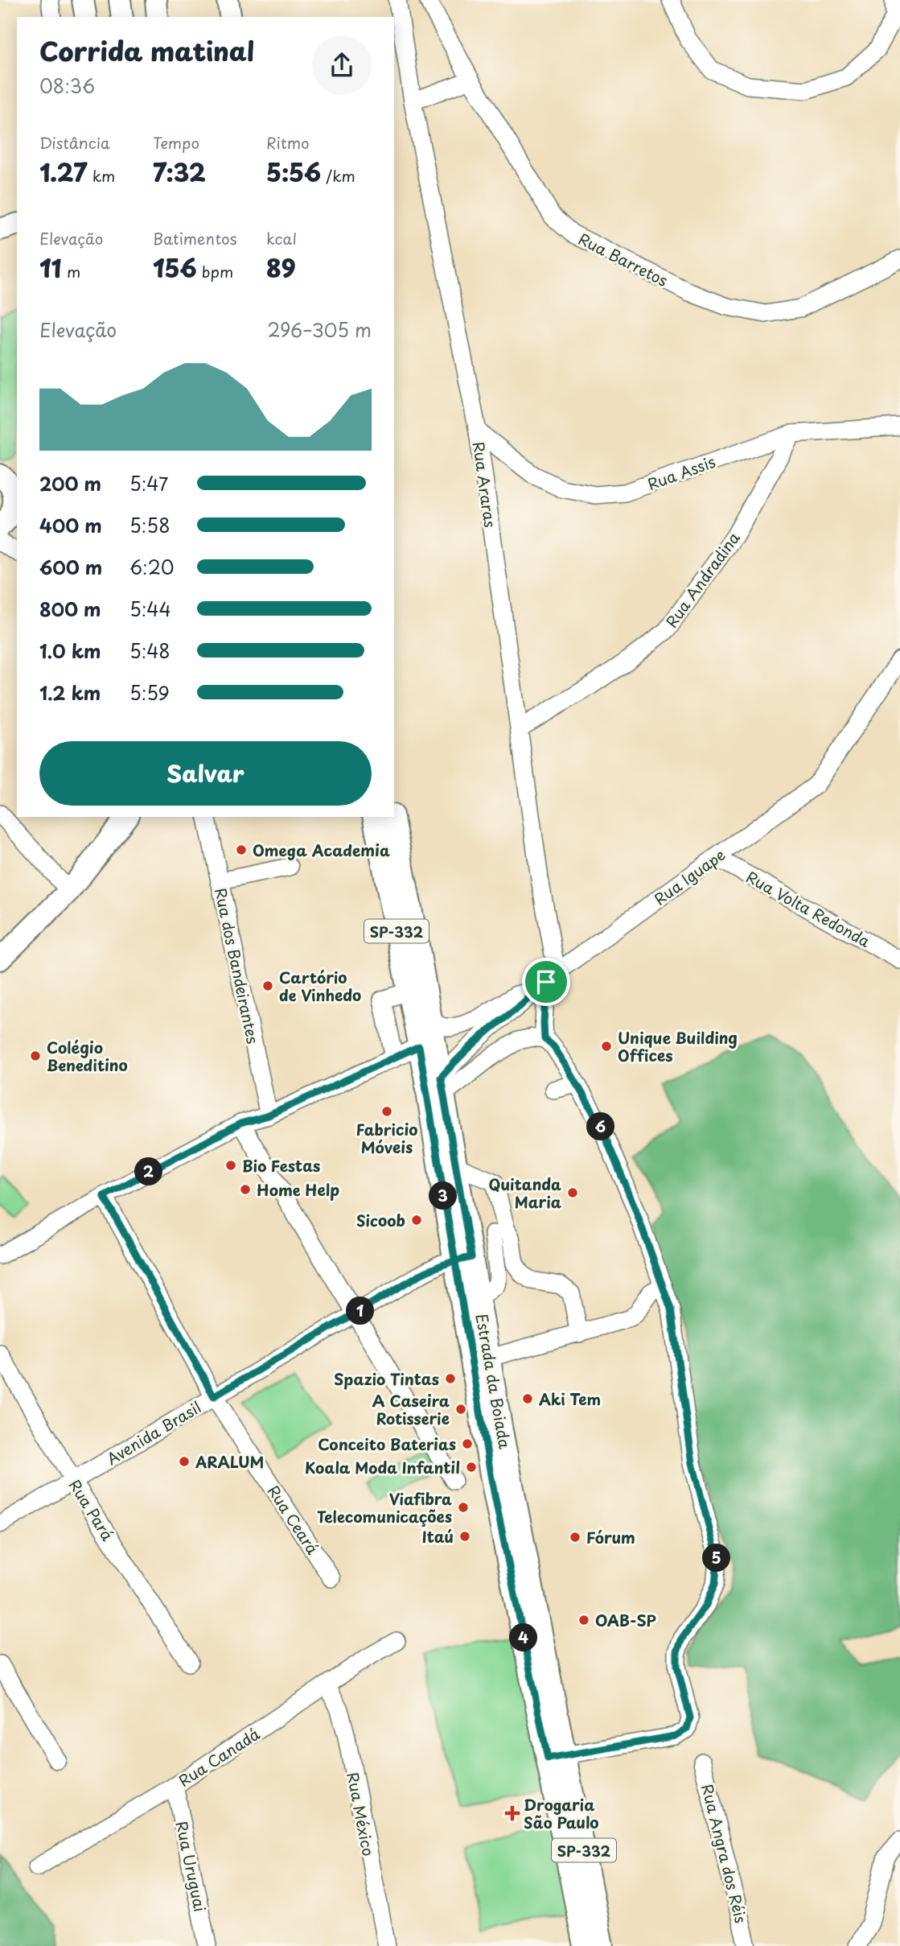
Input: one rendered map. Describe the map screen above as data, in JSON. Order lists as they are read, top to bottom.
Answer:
{
  "streets": {
    "main road": ["SP-332", "Estrada da Boiada"],
    "street": [
      "Rua Barretos",
      "Rua Assis",
      "Rua Araras",
      "Rua Andradina",
      "Rua Iguape",
      "Rua Volta Redonda",
      "Rua dos Bandeirantes",
      "Avenida Brasil",
      "Rua Pará",
      "Rua Ceará",
      "Rua Canadá",
      "Rua México",
      "Rua Angra dos Réis",
      "Rua Uruguai"
    ]
  },
  "crossings": [
    ["Rua Assis", "Rua Araras"],
    ["Rua Assis", "Rua Andradina"],
    ["Rua Araras", "Rua Andradina"],
    ["Rua Araras", "Rua Iguape"],
    ["Rua Iguape", "Rua Volta Redonda"],
    ["Rua Iguape", "Estrada da Boiada"],
    ["Estrada da Boiada", "Avenida Brasil"],
    ["Avenida Brasil", "Rua Pará"],
    ["Avenida Brasil", "Rua Ceará"],
    ["Rua Canadá", "Rua México"],
    ["Rua Canadá", "Rua Uruguai"]
  ],
  "places": {
    "other": [
      "Omega Academia",
      "Cartório de Vinhedo",
      "Unique Building Offices",
      "Colégio Beneditino",
      "Fabricio Móveis",
      "Bio Festas",
      "Home Help",
      "Quitanda Maria",
      "Sicoob",
      "Spazio Tintas",
      "Aki Tem",
      "A Caseira Rotisserie",
      "Conceito Baterias",
      "ARALUM",
      "Koala Moda Infantil",
      "Viafibra Telecomunicações",
      "Itaú",
      "Fórum",
      "OAB-SP"
    ],
    "health": ["Drogaria São Paulo"]
  },
  "page": {
    "heading": ["Corrida matinal", "08:36"],
    "stats": [
      ["Distância", "1.27 km"],
      ["Tempo", "7:32"],
      ["Ritmo", "5:56 /km"],
      ["Elevação", "11 m"],
      ["Batimentos", "156 bpm"],
      ["kcal", "89"]
    ],
    "chart": ["Elevação", "296–305 m"],
    "list": [
      {
        "name": "200 m",
        "note": "5:47"
      },
      {
        "name": "400 m",
        "note": "5:58"
      },
      {
        "name": "600 m",
        "note": "6:20"
      },
      {
        "name": "800 m",
        "note": "5:44"
      },
      {
        "name": "1.0 km",
        "note": "5:48"
      },
      {
        "name": "1.2 km",
        "note": "5:59"
      }
    ],
    "buttons": "Salvar",
    "pins": [
      "6",
      "2",
      "3",
      "1",
      "5",
      "4"
    ]
  }
}
